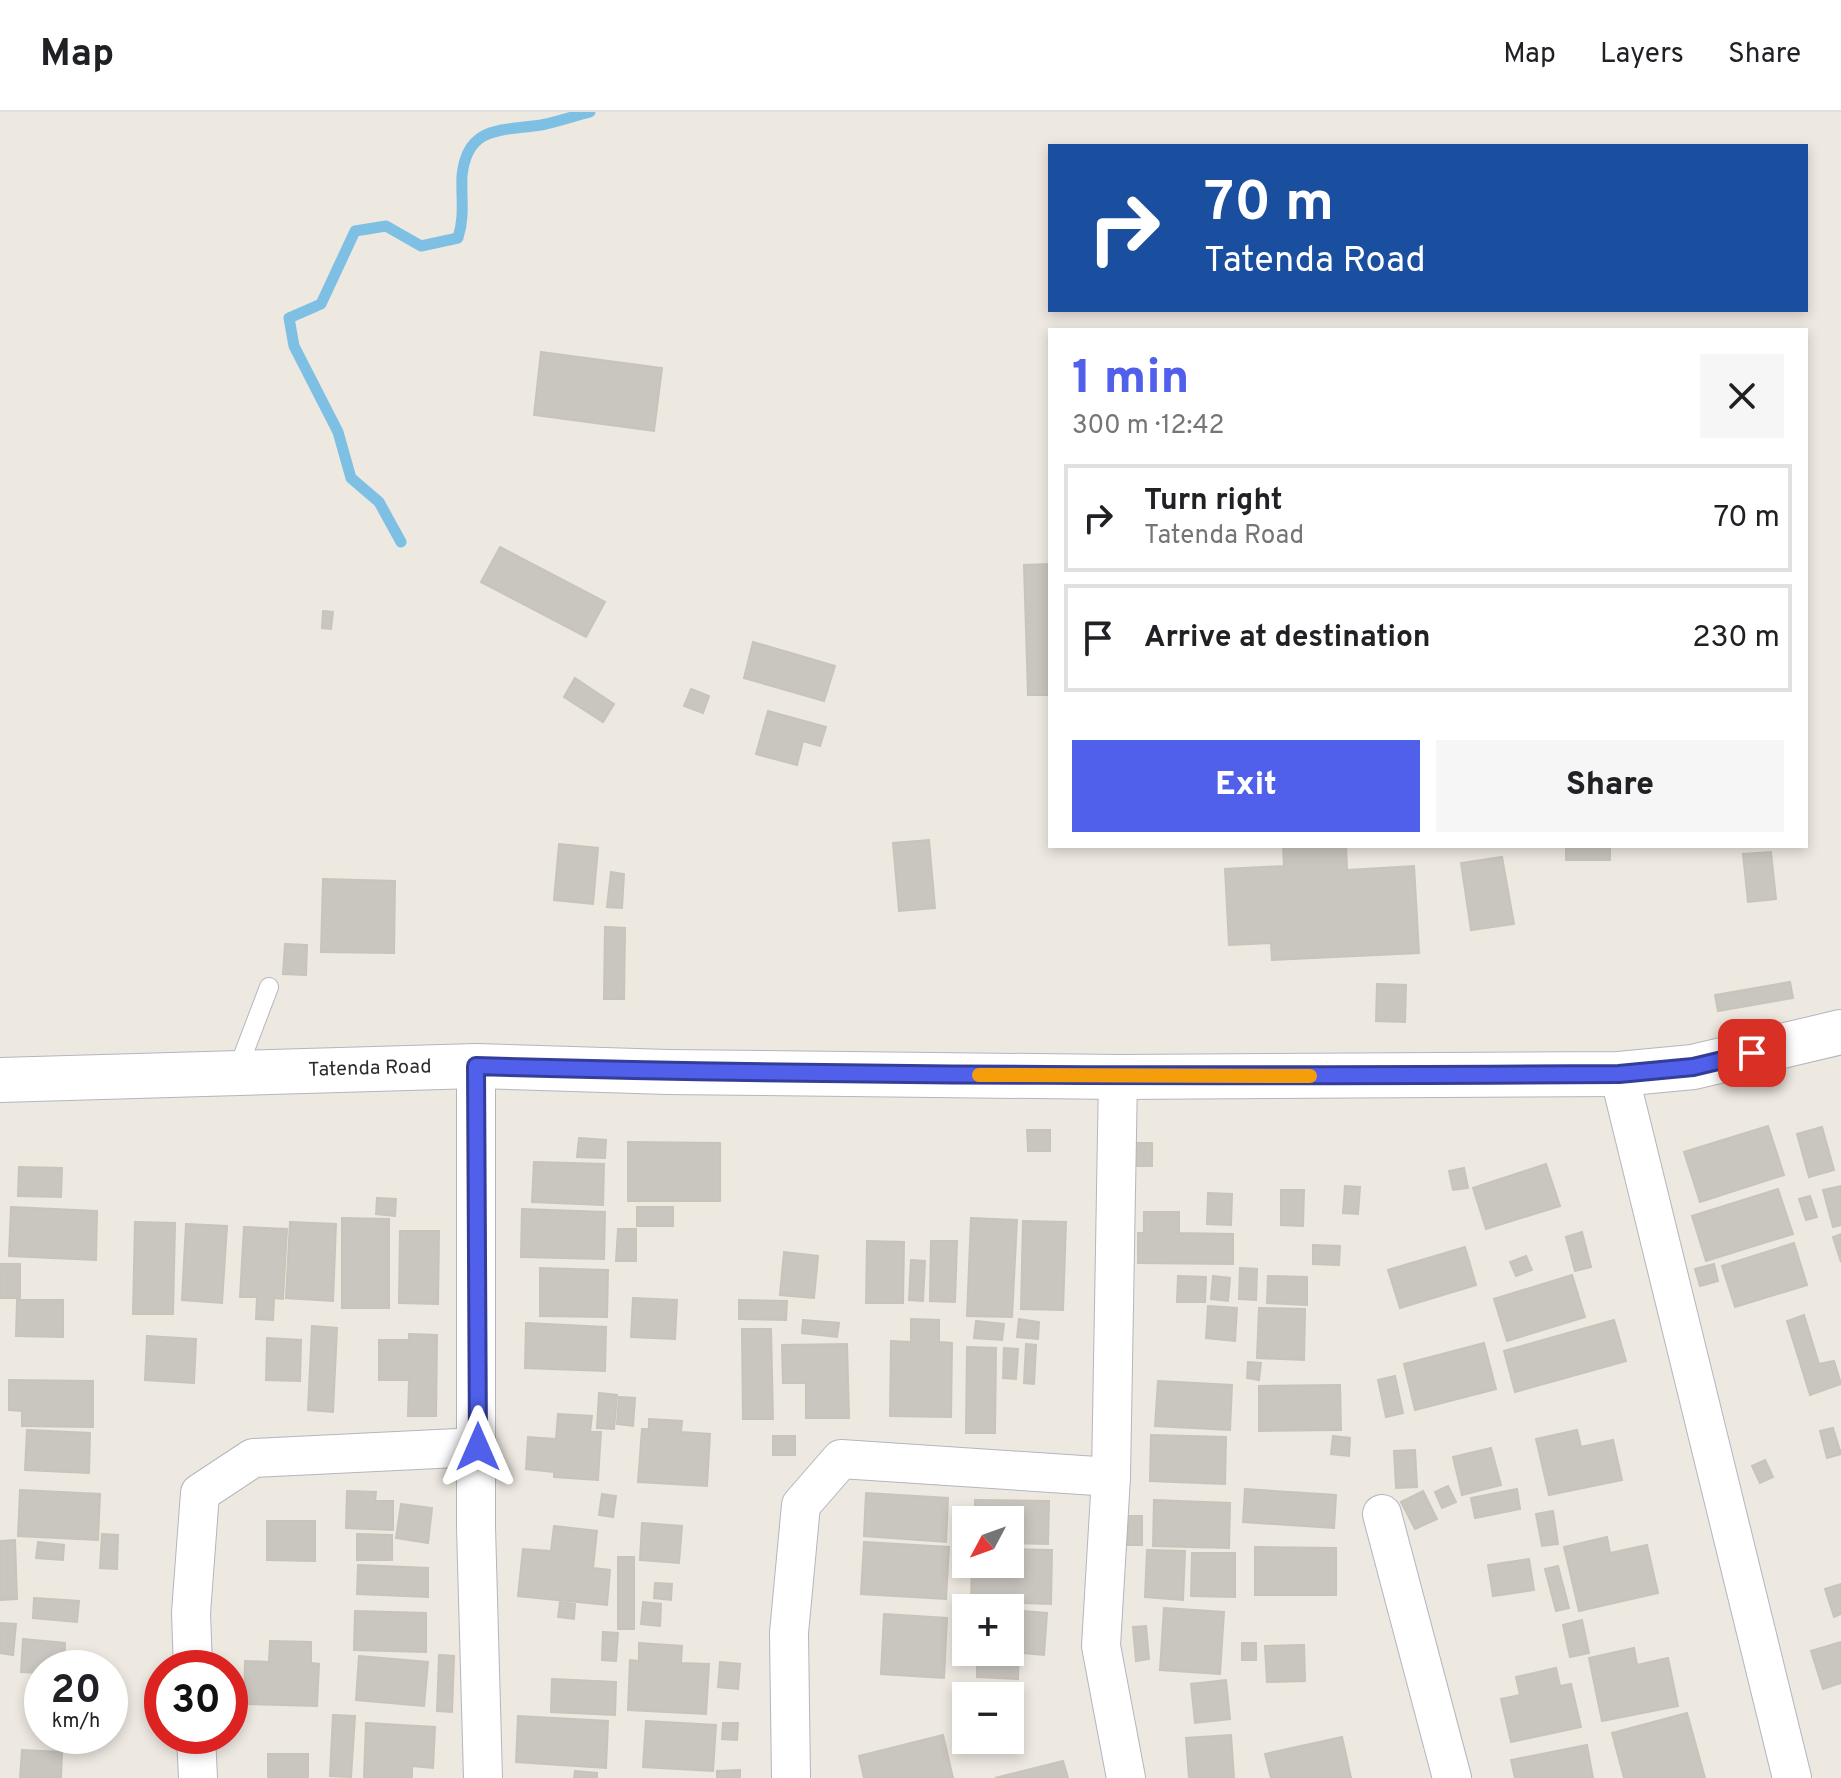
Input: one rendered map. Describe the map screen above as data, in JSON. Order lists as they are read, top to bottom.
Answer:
{
  "streets": {
    "street": ["Tatenda Road"]
  },
  "north": "bottom left",
  "page": {
    "header": "Map",
    "nav": ["Map", "Layers", "Share"],
    "turn": ["70 m", "Tatenda Road"],
    "heading": ["1 min", "300 m · 12:42"],
    "list": [
      {
        "name": "Turn right",
        "note": "Tatenda Road",
        "value": "70 m"
      },
      {
        "name": "Arrive at destination",
        "value": "230 m"
      }
    ],
    "buttons": ["Exit", "Share"],
    "map_buttons": ["+", "−"],
    "speed": "20 km/h",
    "limit": "30"
  }
}
